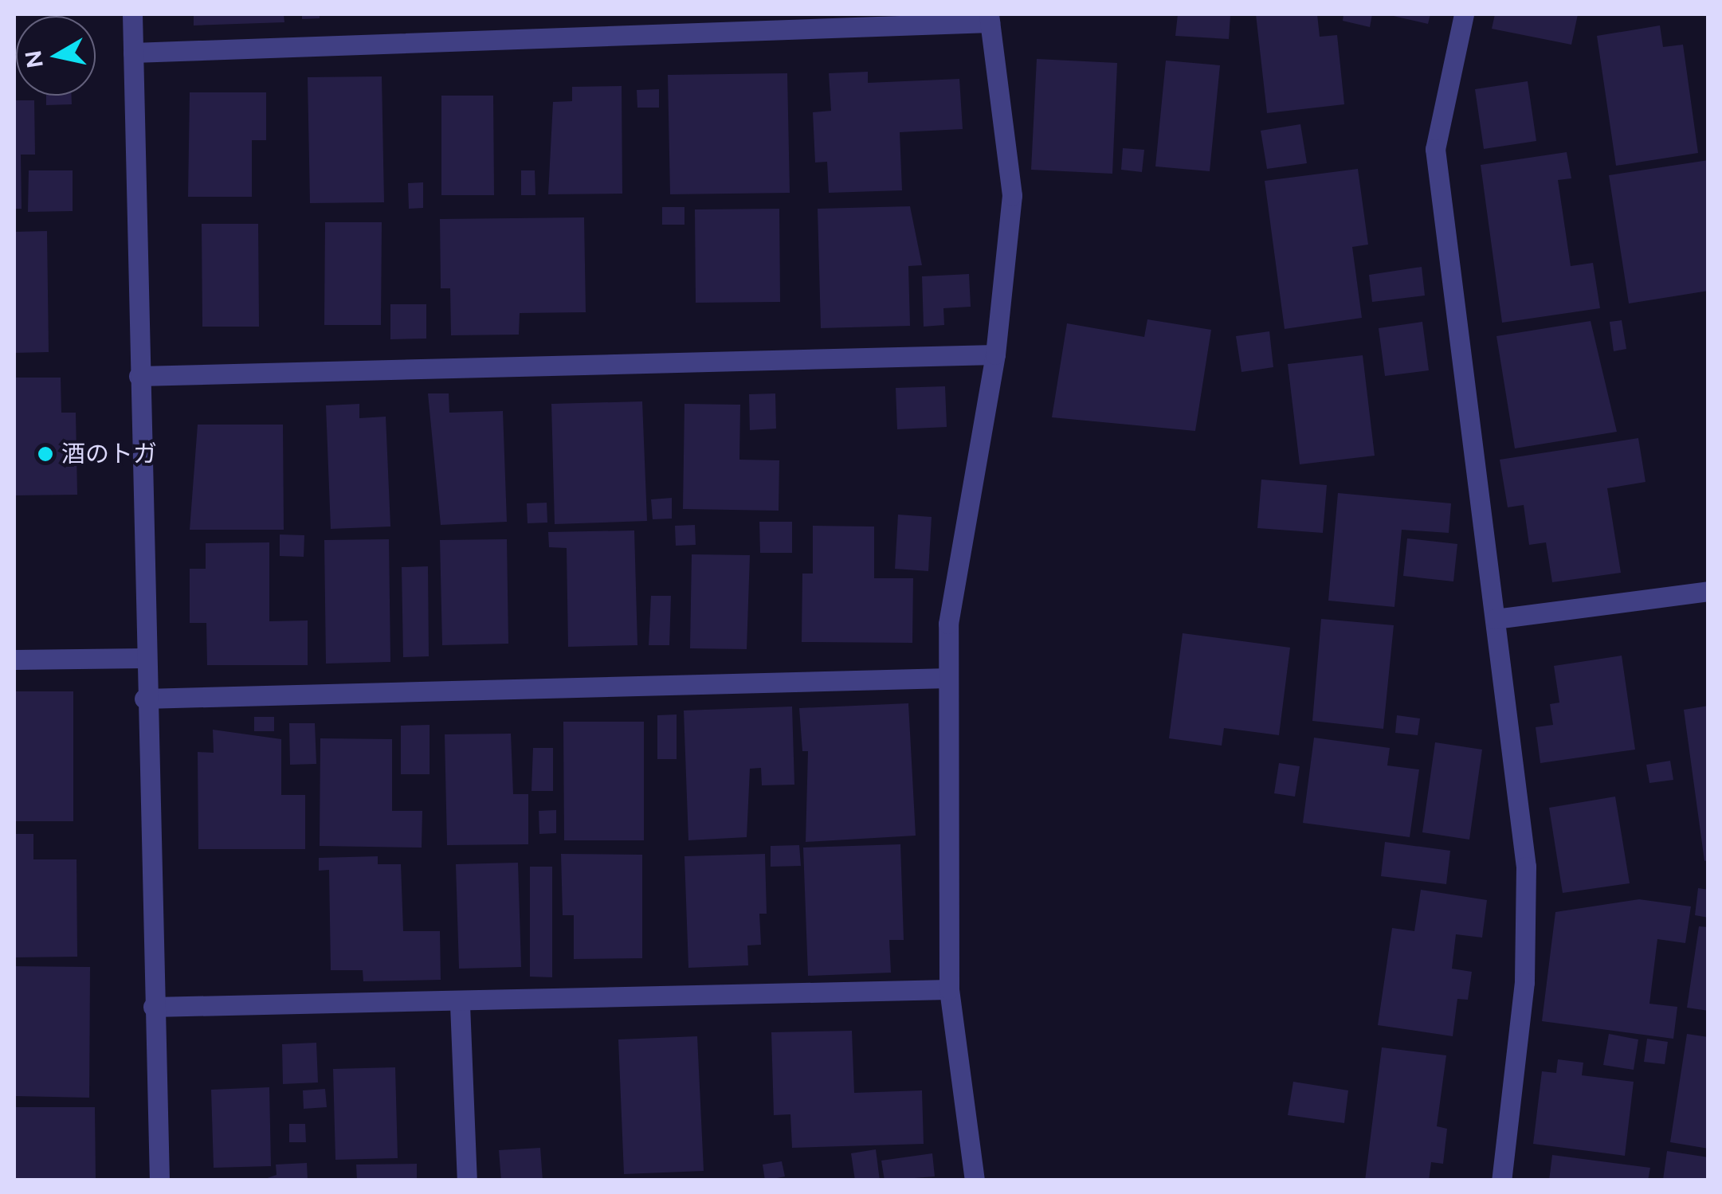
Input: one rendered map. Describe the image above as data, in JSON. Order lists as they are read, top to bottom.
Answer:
{
  "places": ["酒のトガ"],
  "north": "left"
}
